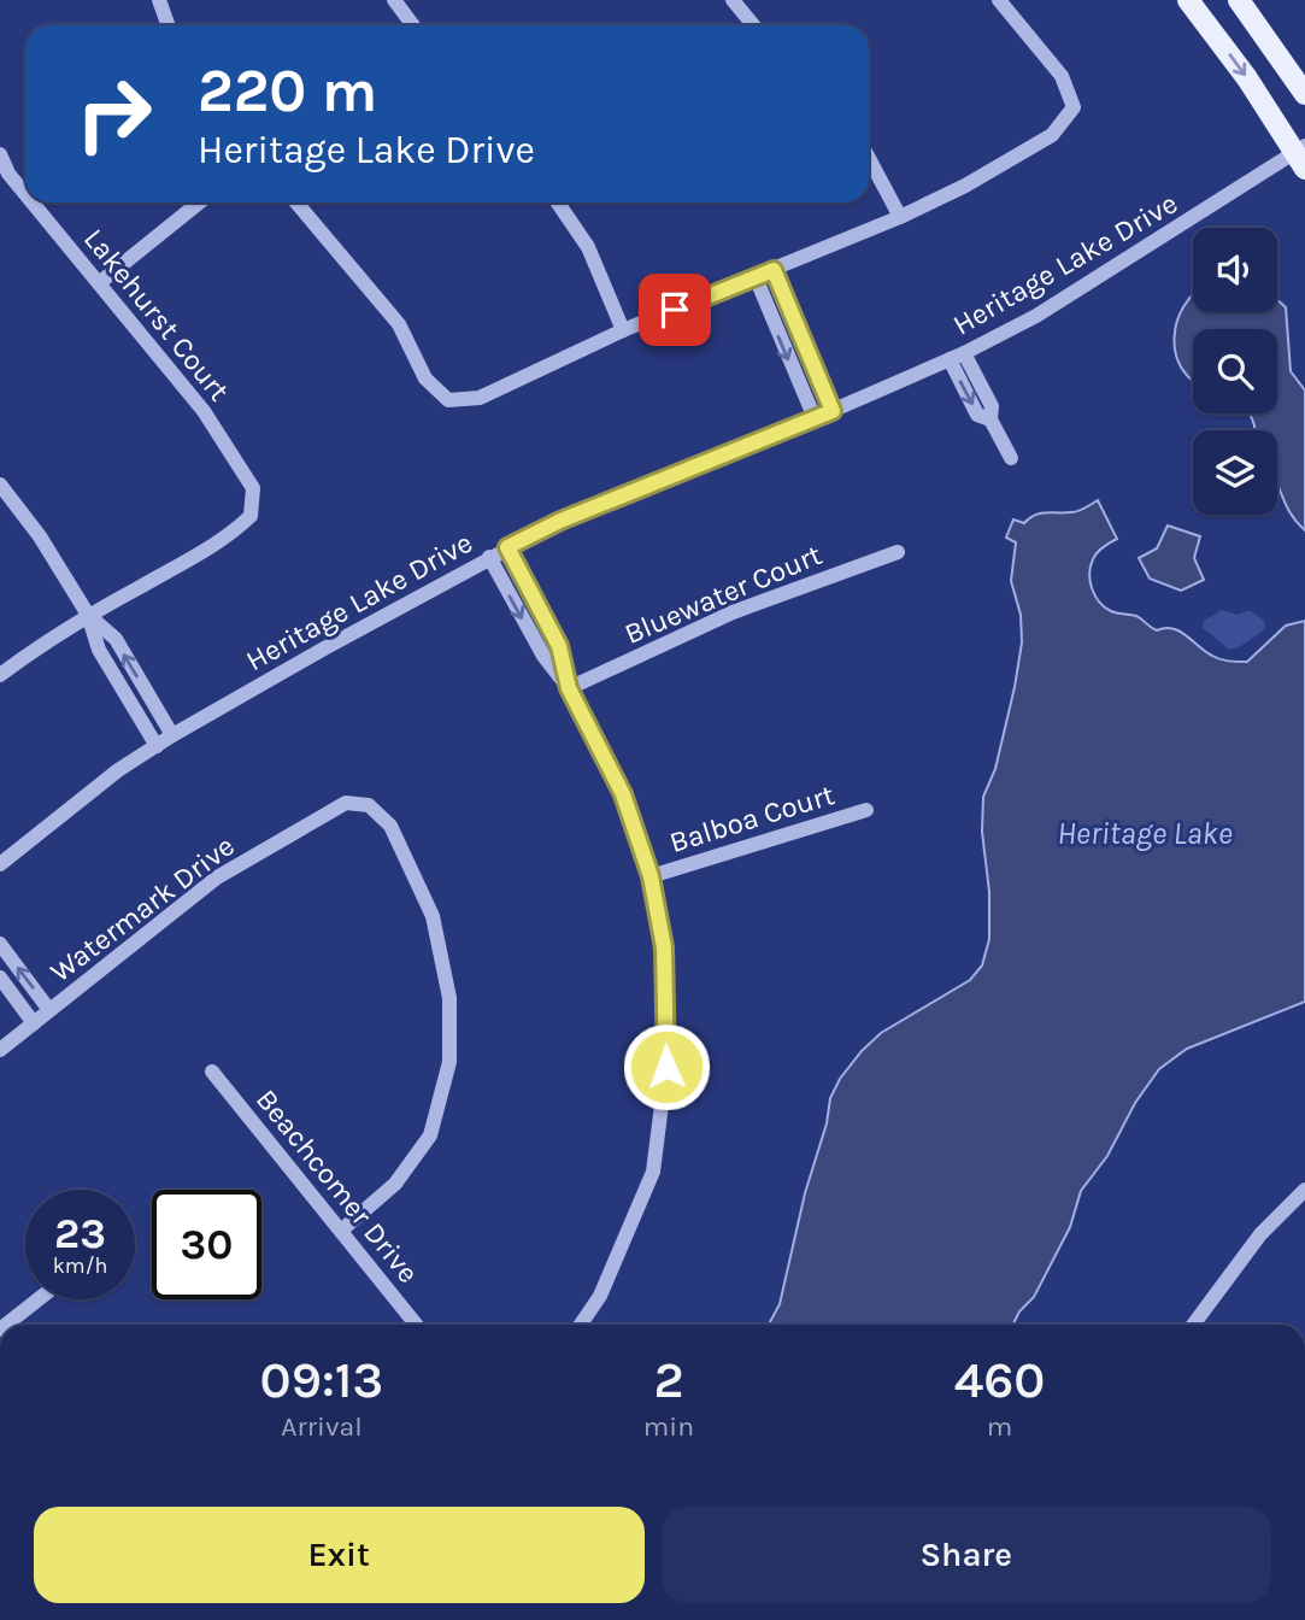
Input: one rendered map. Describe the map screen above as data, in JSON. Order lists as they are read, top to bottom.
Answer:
{
  "streets": {
    "street": [
      "Heritage Lake Drive",
      "Lakehurst Court",
      "Bluewater Court",
      "Balboa Court",
      "Watermark Drive",
      "Beachcomer Drive"
    ]
  },
  "crossings": [
    ["Watermark Drive", "Beachcomer Drive"]
  ],
  "water": ["Heritage Lake"],
  "page": {
    "turn": ["220 m", "Heritage Lake Drive"],
    "speed": "23 km/h",
    "limit": "30",
    "eta": [
      "09:13",
      "Arrival",
      "2",
      "min",
      "460",
      "m"
    ],
    "buttons": ["Exit", "Share"]
  }
}
